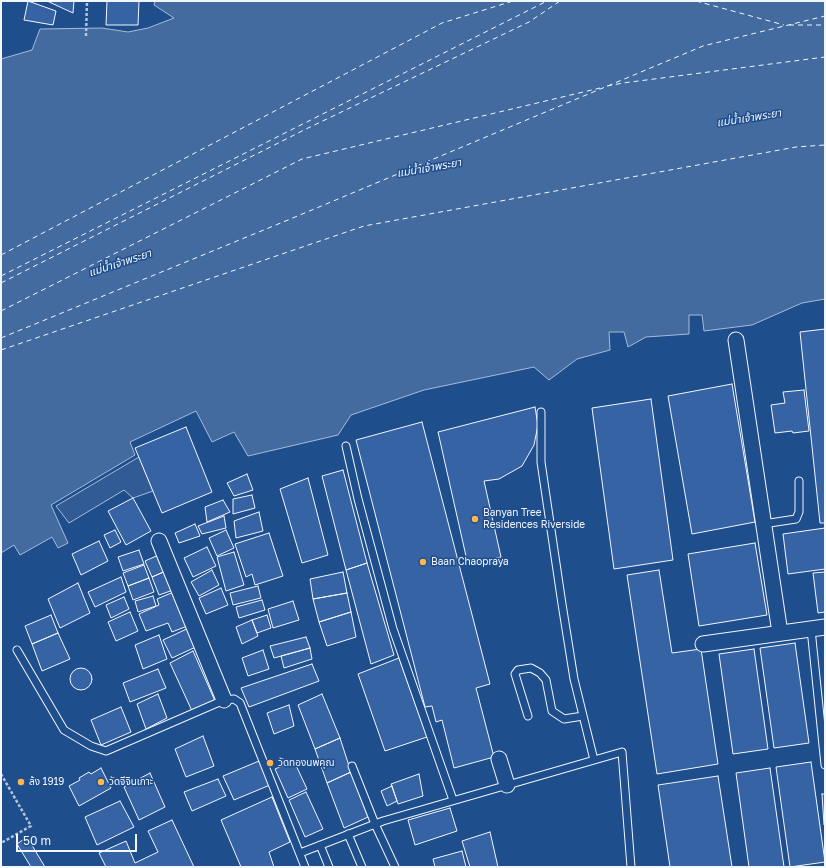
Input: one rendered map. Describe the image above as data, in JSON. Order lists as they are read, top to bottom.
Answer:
{
  "water": ["แม่น้ำเจ้าพระยา"],
  "places": [
    "Banyan Tree Residences Riverside",
    "Baan Chaopraya",
    "วัดทองนพคุณ",
    "ล้ง 1919",
    "วัดจีจินเกาะ"
  ],
  "scale_bar": "50 m"
}
